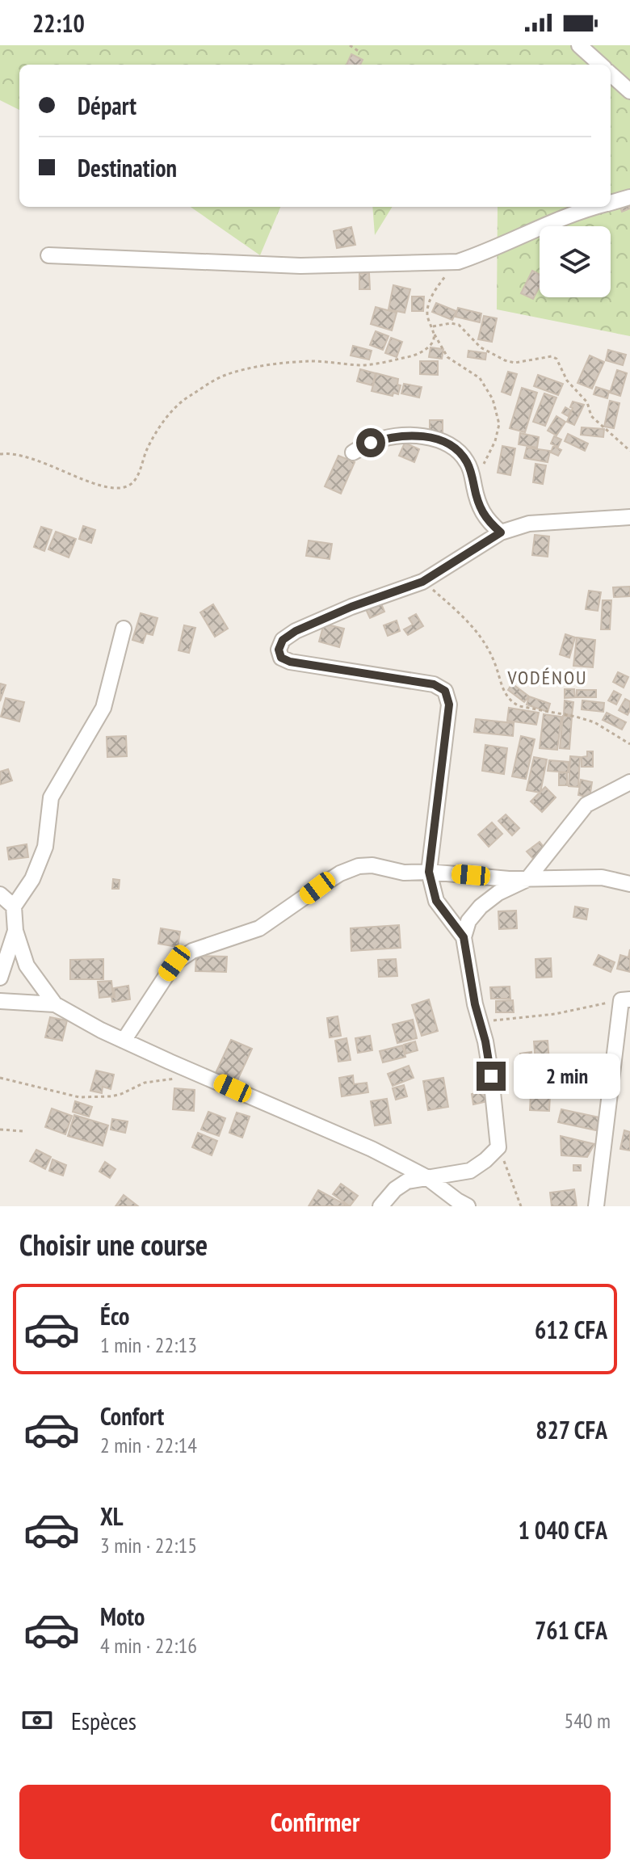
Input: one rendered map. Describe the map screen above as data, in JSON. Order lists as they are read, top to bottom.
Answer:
{
  "districts": ["VODÉNOU"],
  "page": {
    "status": "22:10",
    "banner": ["Départ", "Destination"],
    "bubble": "2 min",
    "heading": "Choisir une course",
    "list": [
      {
        "name": "Éco",
        "note": "1 min · 22:13",
        "value": "612 CFA"
      },
      {
        "name": "Confort",
        "note": "2 min · 22:14",
        "value": "827 CFA"
      },
      {
        "name": "XL",
        "note": "3 min · 22:15",
        "value": "1 040 CFA"
      },
      {
        "name": "Moto",
        "note": "4 min · 22:16",
        "value": "761 CFA"
      }
    ],
    "pay": ["Espèces", "540 m"],
    "buttons": "Confirmer"
  }
}
